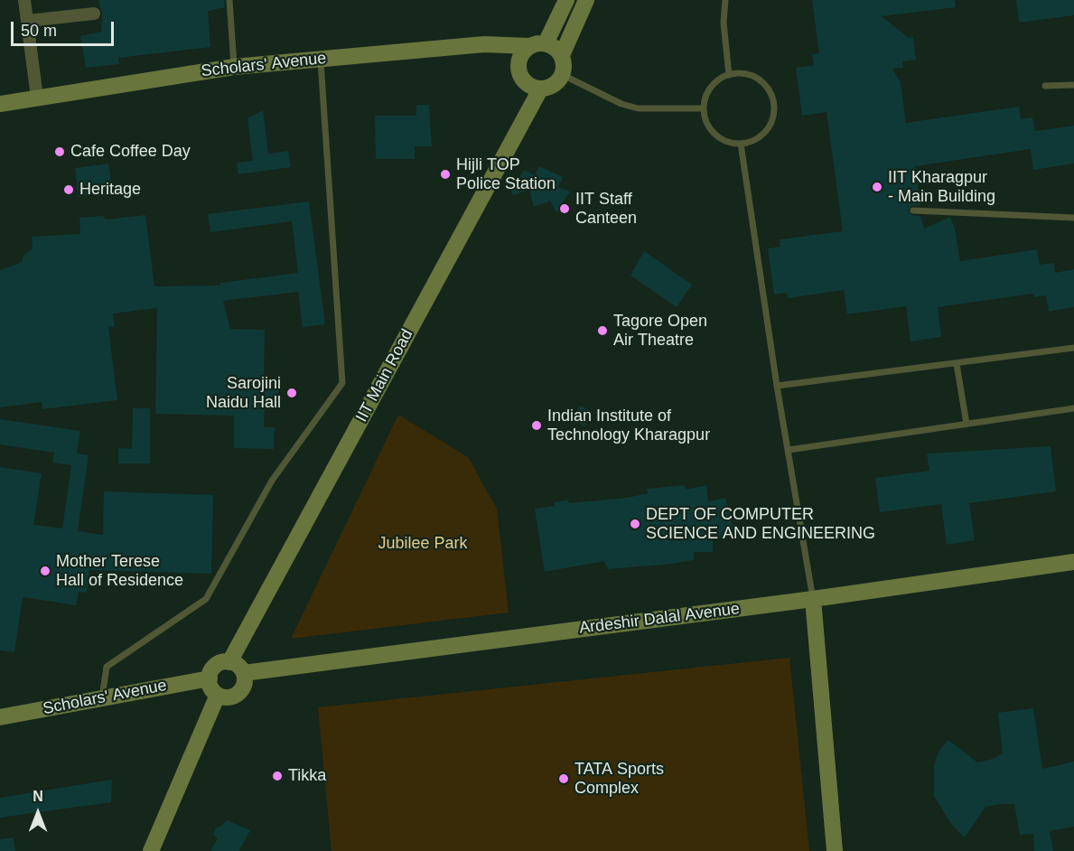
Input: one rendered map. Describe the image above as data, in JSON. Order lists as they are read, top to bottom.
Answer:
{
  "streets": {
    "street": ["Scholars' Avenue", "IIT Main Road", "Ardeshir Dalal Avenue"]
  },
  "crossings": [
    ["Scholars' Avenue", "IIT Main Road"],
    ["Scholars' Avenue", "Ardeshir Dalal Avenue"],
    ["IIT Main Road", "Ardeshir Dalal Avenue"]
  ],
  "parks": ["Jubilee Park"],
  "places": [
    "Cafe Coffee Day",
    "Hijli TOP Police Station",
    "IIT Kharagpur - Main Building",
    "Heritage",
    "IIT Staff Canteen",
    "Tagore Open Air Theatre",
    "Sarojini Naidu Hall",
    "Indian Institute of Technology Kharagpur",
    "DEPT OF COMPUTER SCIENCE AND ENGINEERING",
    "Mother Terese Hall of Residence",
    "Tikka",
    "TATA Sports Complex"
  ],
  "scale_bar": "50 m",
  "north": "top"
}
